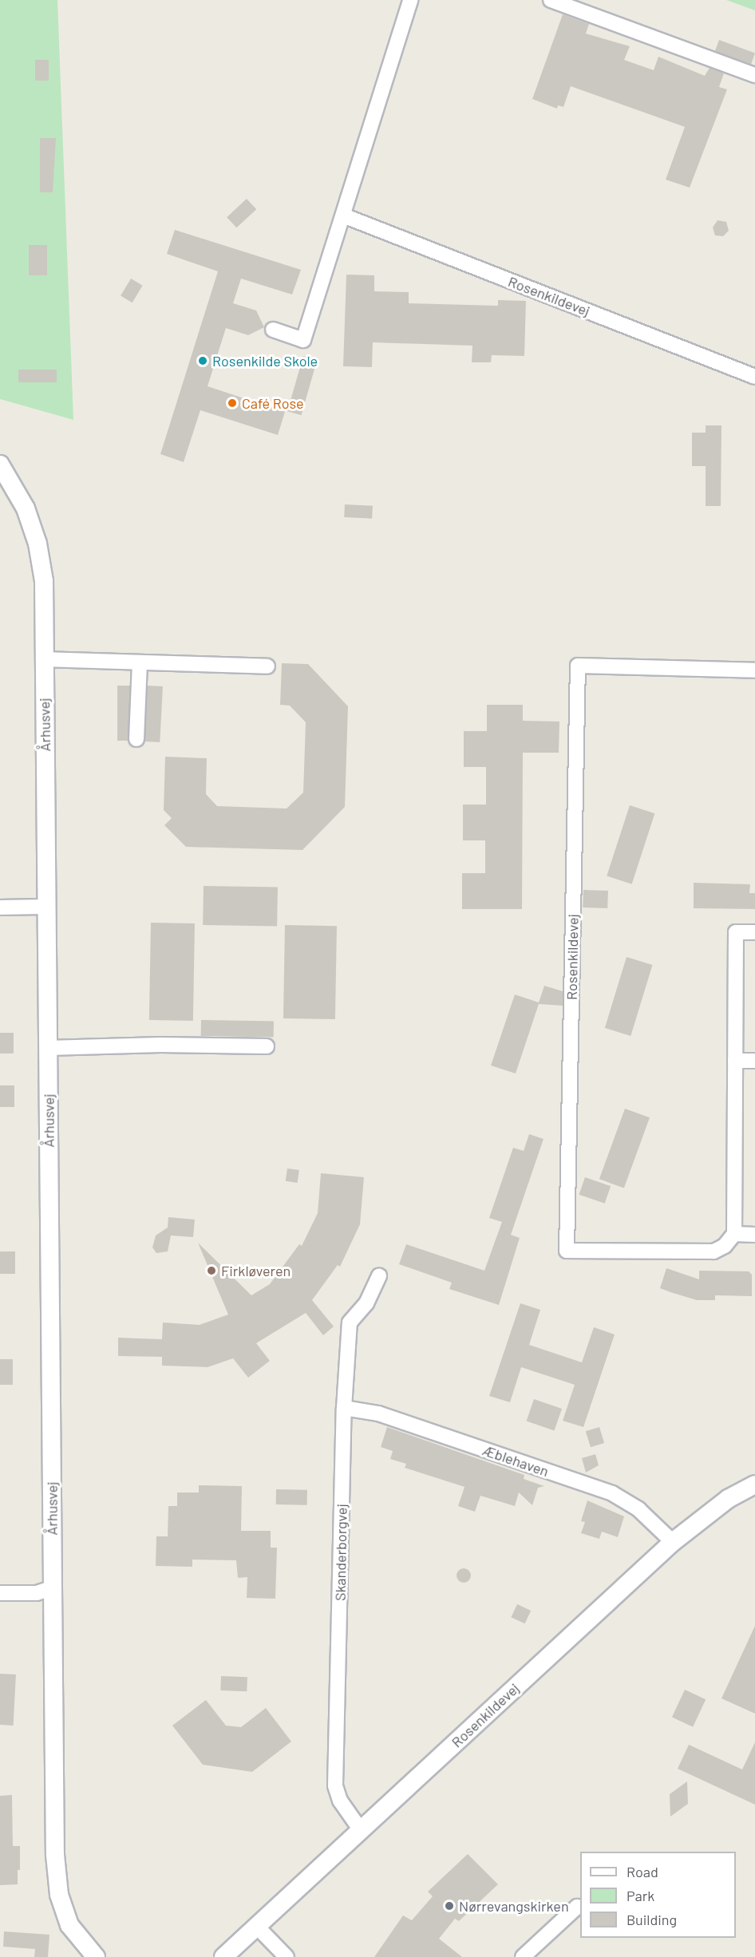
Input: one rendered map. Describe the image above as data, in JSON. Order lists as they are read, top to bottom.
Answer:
{
  "streets": {
    "street": [
      "Rosenkildevej",
      "Århusvej",
      "Æblehaven",
      "Skanderborgvej"
    ]
  },
  "crossings": [
    ["Rosenkildevej", "Æblehaven"],
    ["Rosenkildevej", "Skanderborgvej"],
    ["Æblehaven", "Skanderborgvej"]
  ],
  "places": [
    "Rosenkilde Skole",
    "Café Rose",
    "Firkløveren",
    "Nørrevangskirken"
  ],
  "legend": ["Road", "Park", "Building"]
}
